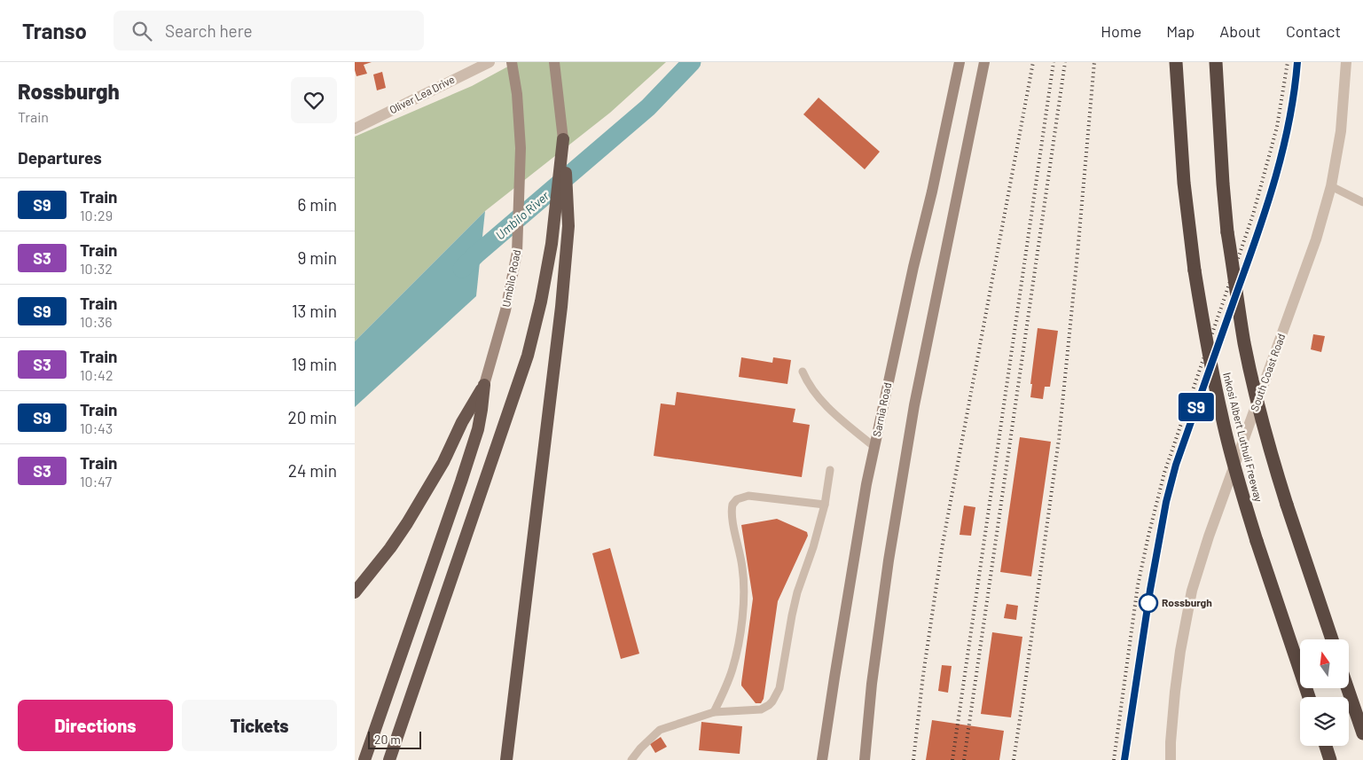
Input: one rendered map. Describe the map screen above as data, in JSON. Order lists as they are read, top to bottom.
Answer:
{
  "streets": {
    "highway": ["Inkosi Albert Luthuli Freeway"],
    "main road": ["Umbilo Road", "Sarnia Road"],
    "street": ["Oliver Lea Drive", "South Coast Road"]
  },
  "water": ["Umbilo River"],
  "places": ["Rossburgh"],
  "scale_bar": "20 m",
  "north": "top",
  "page": {
    "header": "Transo",
    "search": "Search here",
    "nav": [
      "Home",
      "Map",
      "About",
      "Contact"
    ],
    "heading": [
      ["Rossburgh", "Train"],
      "Departures"
    ],
    "on_map": "S9",
    "list": [
      {
        "mark": "S9",
        "name": "Train",
        "note": "10:29",
        "value": "6 min"
      },
      {
        "mark": "S3",
        "name": "Train",
        "note": "10:32",
        "value": "9 min"
      },
      {
        "mark": "S9",
        "name": "Train",
        "note": "10:36",
        "value": "13 min"
      },
      {
        "mark": "S3",
        "name": "Train",
        "note": "10:42",
        "value": "19 min"
      },
      {
        "mark": "S9",
        "name": "Train",
        "note": "10:43",
        "value": "20 min"
      },
      {
        "mark": "S3",
        "name": "Train",
        "note": "10:47",
        "value": "24 min"
      }
    ],
    "buttons": ["Directions", "Tickets"],
    "scale": "20 m"
  }
}
